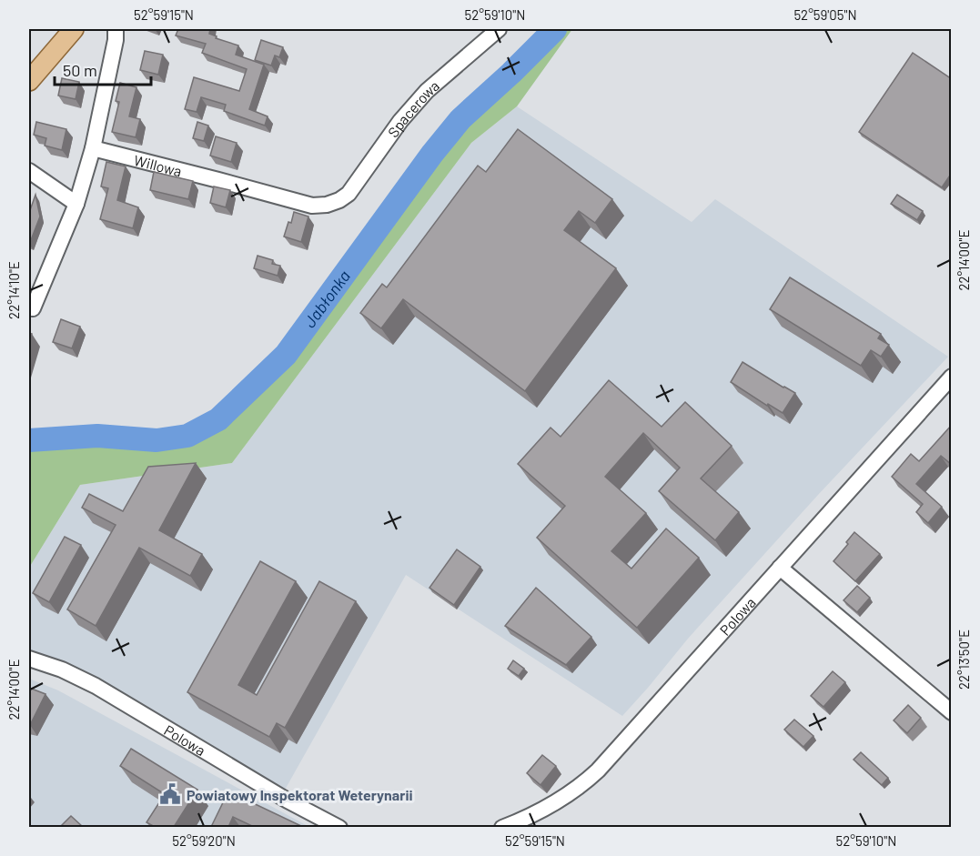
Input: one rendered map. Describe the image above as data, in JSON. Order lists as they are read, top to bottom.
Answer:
{
  "streets": {
    "street": ["Spacerowa", "Willowa", "Polowa"]
  },
  "crossings": [
    ["Spacerowa", "Willowa"]
  ],
  "water": ["Jabłonka"],
  "places": {
    "public building": ["Powiatowy Inspektorat Weterynarii"]
  },
  "scale_bar": "50 m",
  "coordinates": [
    "52°59'15\"N",
    "52°59'10\"N",
    "52°59'05\"N",
    "22°14'00\"E",
    "22°14'10\"E",
    "22°13'50\"E",
    "52°59'20\"N"
  ]
}
